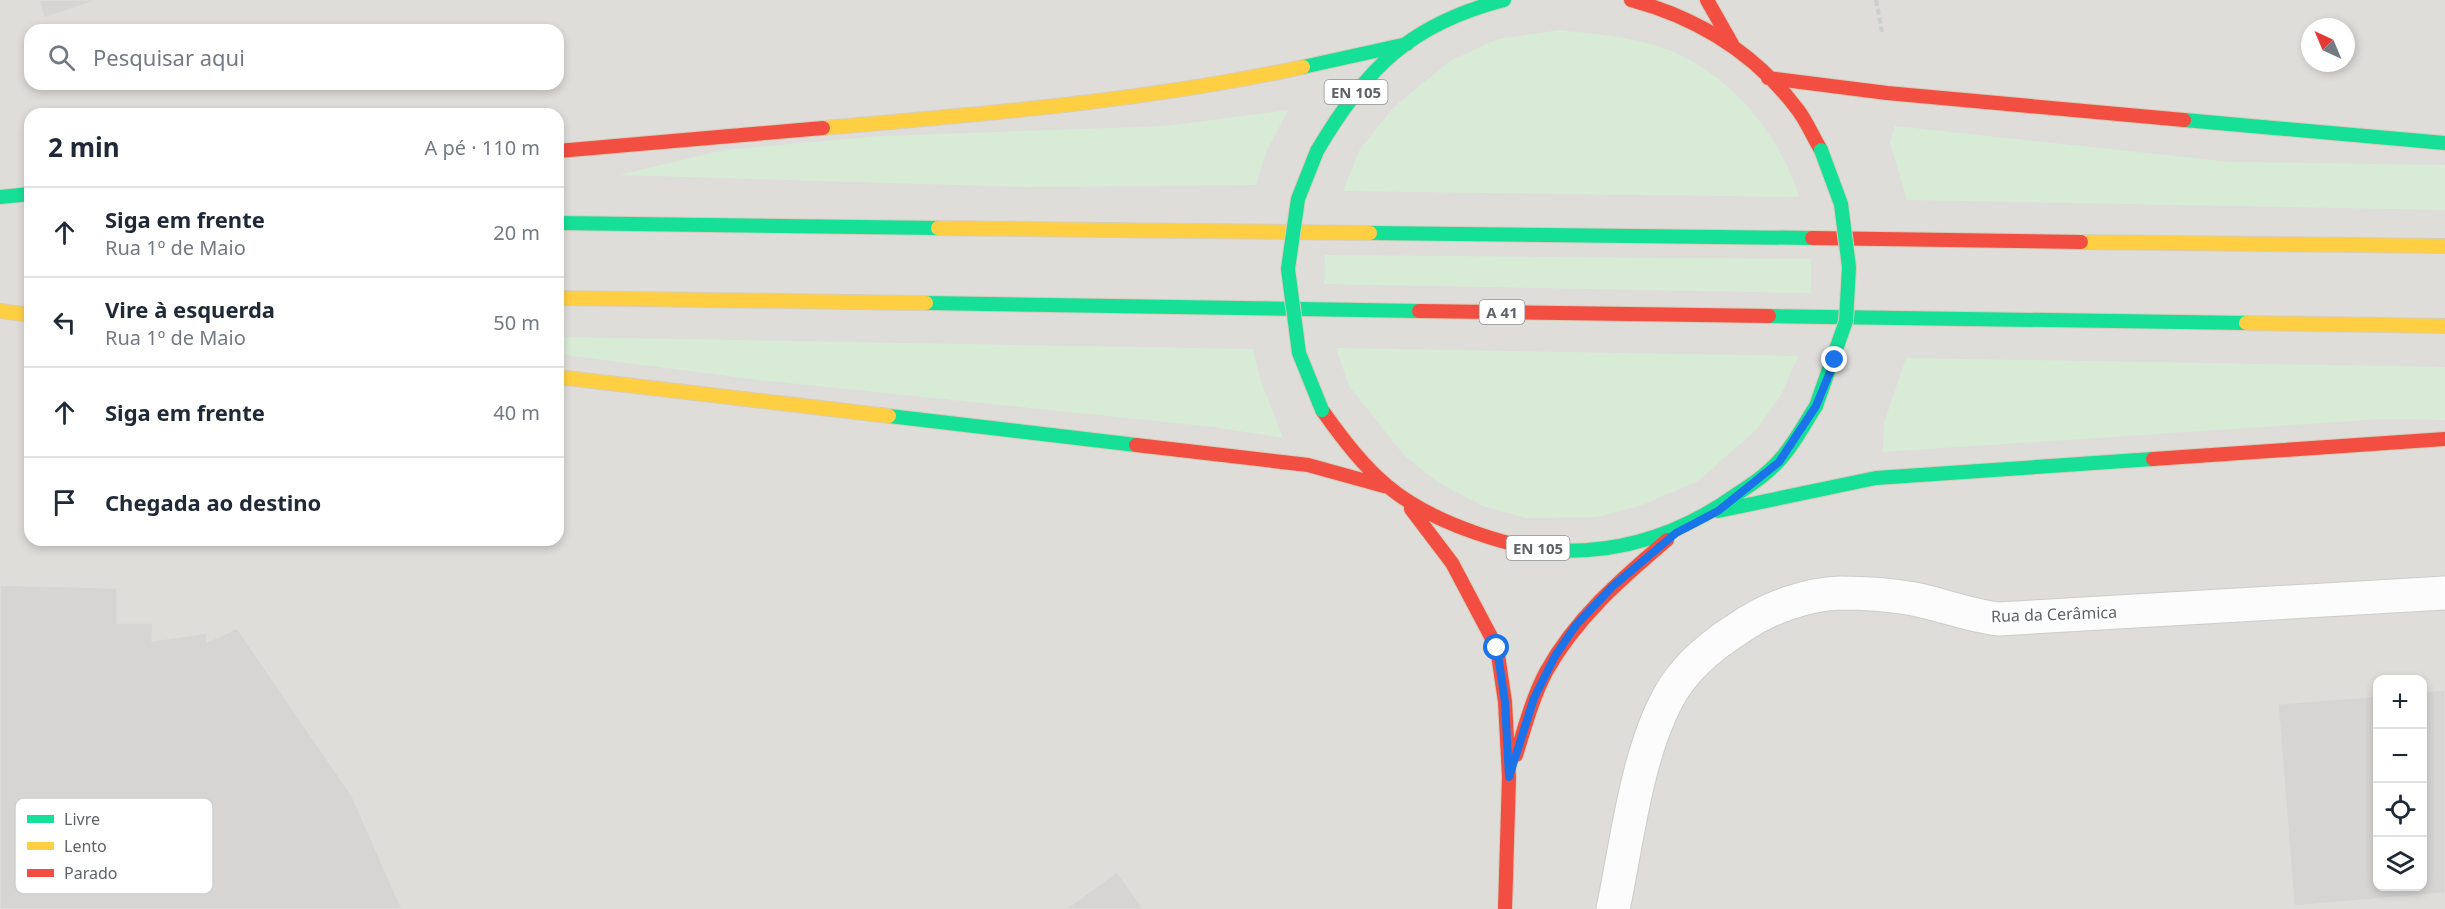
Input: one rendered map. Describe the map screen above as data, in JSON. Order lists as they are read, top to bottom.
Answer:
{
  "streets": {
    "main road": ["EN 105", "A 41"],
    "street": ["Rua da Cerâmica"]
  },
  "legend": ["Livre", "Lento", "Parado"],
  "north": "top left",
  "page": {
    "search": "Pesquisar aqui",
    "heading": ["2 min", "A pé · 110 m"],
    "list": [
      ["Siga em frente", "Rua 1º de Maio", "20 m"],
      ["Vire à esquerda", "Rua 1º de Maio", "50 m"],
      ["Siga em frente", "40 m"],
      "Chegada ao destino"
    ],
    "map_buttons": ["+", "−"]
  }
}
